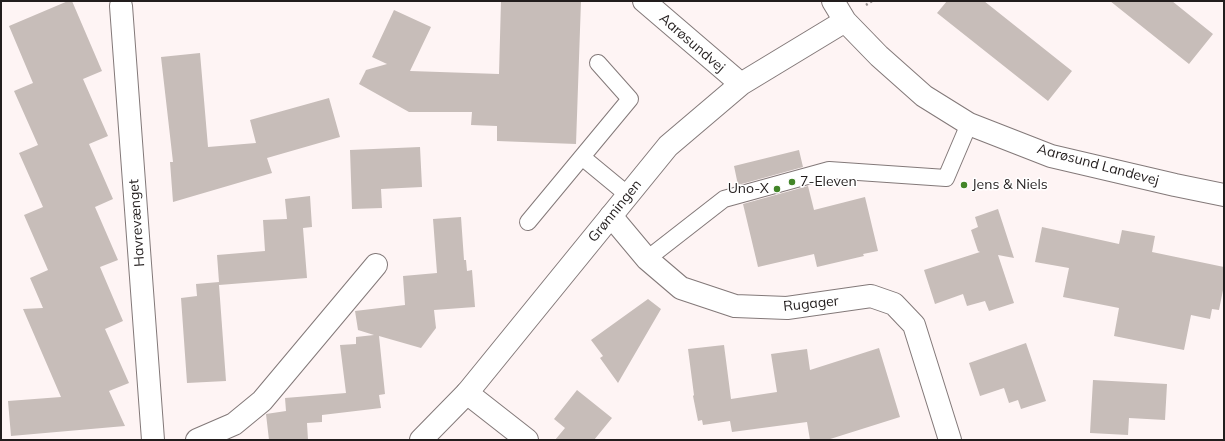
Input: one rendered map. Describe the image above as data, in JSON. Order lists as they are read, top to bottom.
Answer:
{
  "streets": {
    "street": [
      "Aarøsundvej",
      "Aarøsund Landevej",
      "Grønningen",
      "Havrevænget",
      "Rugager"
    ]
  },
  "crossings": [
    ["Aarøsundvej", "Grønningen"],
    ["Aarøsund Landevej", "Grønningen"],
    ["Grønningen", "Rugager"]
  ],
  "places": ["7-Eleven", "Jens & Niels", "Uno-X"]
}
